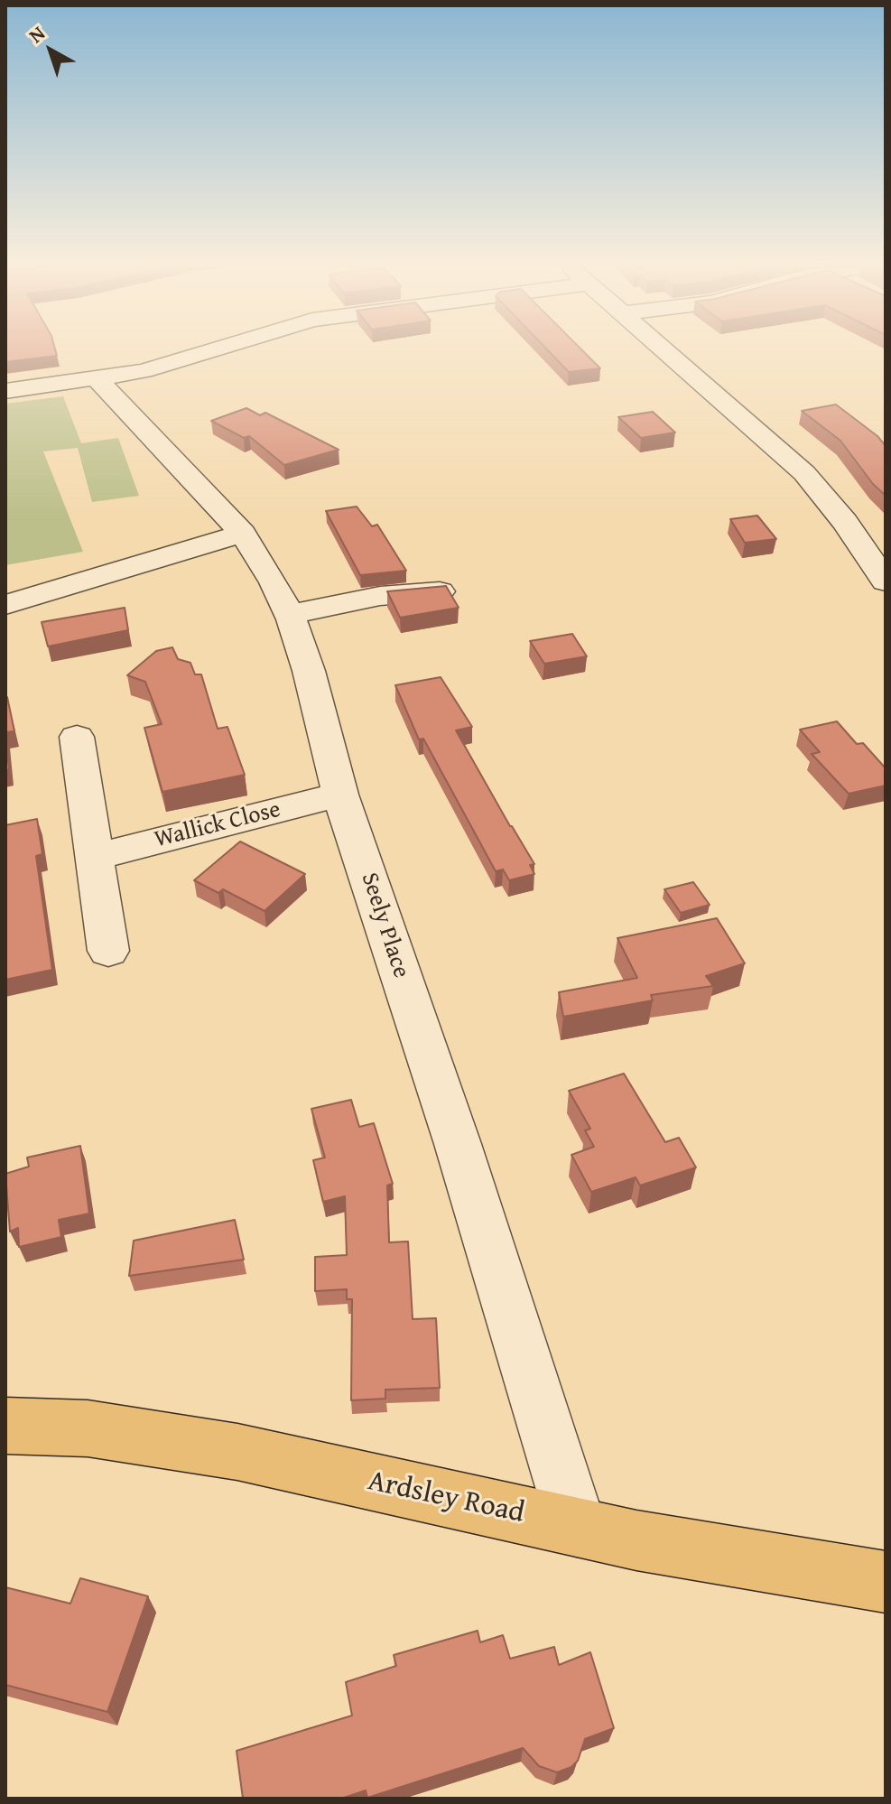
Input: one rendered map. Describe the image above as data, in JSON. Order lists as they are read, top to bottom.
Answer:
{
  "streets": {
    "main road": ["Ardsley Road"],
    "street": ["Wallick Close", "Seely Place"]
  },
  "crossings": [
    ["Wallick Close", "Seely Place"],
    ["Seely Place", "Ardsley Road"]
  ],
  "north": "top left"
}
